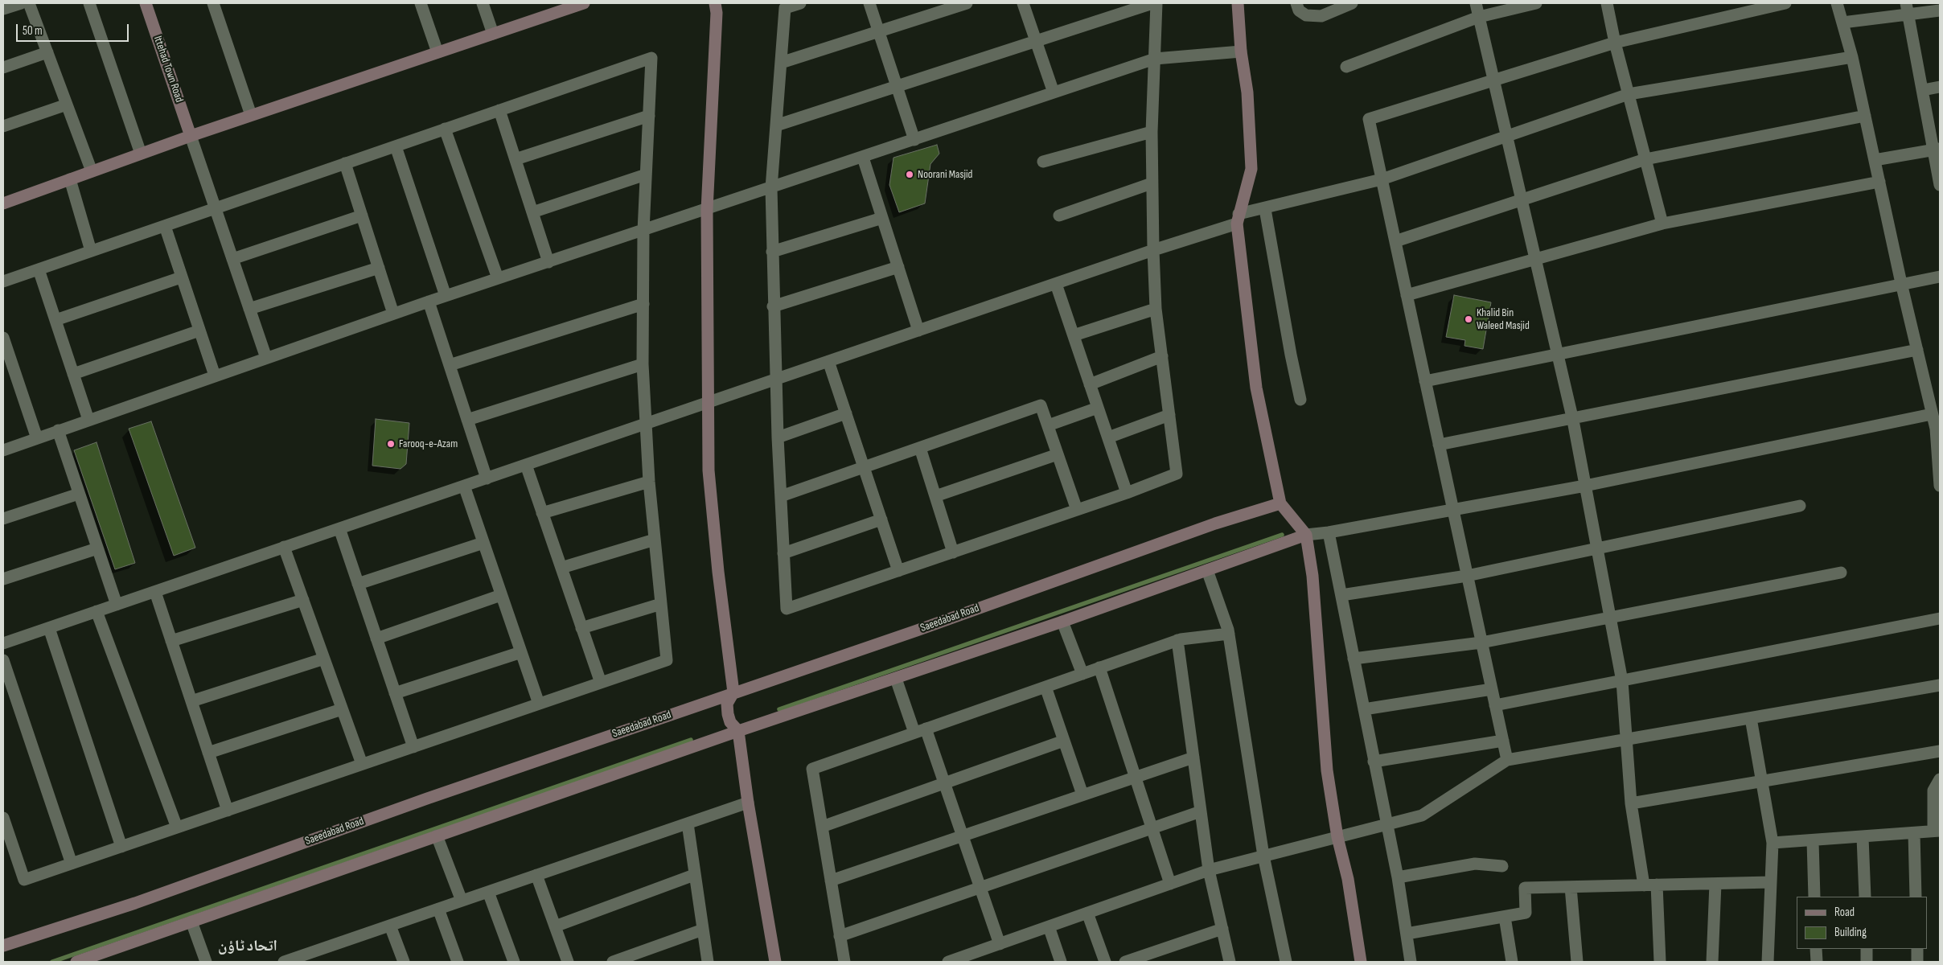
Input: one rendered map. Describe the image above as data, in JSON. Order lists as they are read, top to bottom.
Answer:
{
  "streets": {
    "street": ["Ittehad Town Road", "Saeedabad Road"]
  },
  "districts": ["اتحاد ٹاؤن"],
  "places": ["Noorani Masjid", "Khalid Bin Waleed Masjid", "Farooq-e-Azam"],
  "legend": ["Road", "Building"],
  "scale_bar": "50 m"
}
